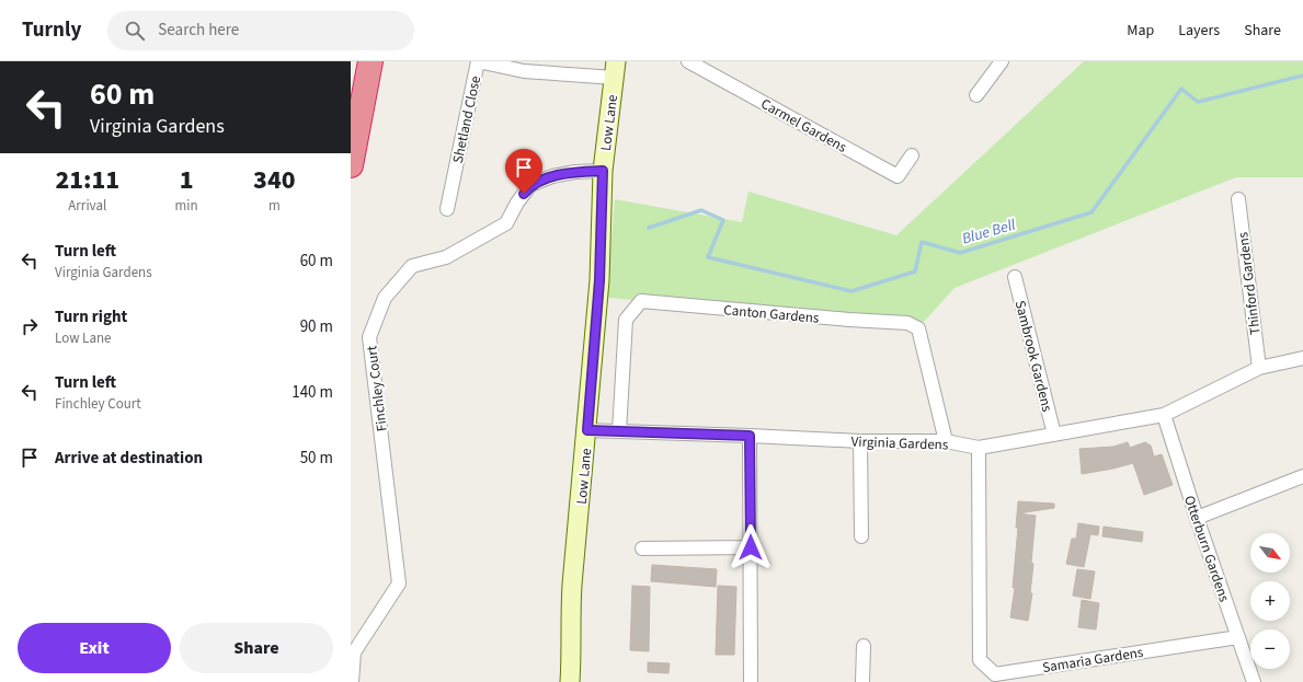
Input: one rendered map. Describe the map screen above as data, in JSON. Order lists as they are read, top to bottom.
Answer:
{
  "streets": {
    "main road": ["Low Lane"],
    "street": [
      "Shetland Close",
      "Carmel Gardens",
      "Thinford Gardens",
      "Canton Gardens",
      "Sambrook Gardens",
      "Finchley Court",
      "Virginia Gardens",
      "Otterburn Gardens",
      "Samaria Gardens"
    ]
  },
  "crossings": [
    ["Shetland Close", "Low Lane"],
    ["Low Lane", "Finchley Court"],
    ["Low Lane", "Virginia Gardens"],
    ["Thinford Gardens", "Virginia Gardens"],
    ["Canton Gardens", "Virginia Gardens"],
    ["Sambrook Gardens", "Virginia Gardens"],
    ["Virginia Gardens", "Otterburn Gardens"],
    ["Virginia Gardens", "Samaria Gardens"],
    ["Otterburn Gardens", "Samaria Gardens"]
  ],
  "water": ["Blue Bell"],
  "north": "bottom right",
  "page": {
    "header": "Turnly",
    "search": "Search here",
    "nav": ["Map", "Layers", "Share"],
    "turn": ["60 m", "Virginia Gardens"],
    "eta": [
      "21:11",
      "Arrival",
      "1",
      "min",
      "340",
      "m"
    ],
    "list": [
      {
        "name": "Turn left",
        "note": "Virginia Gardens",
        "value": "60 m"
      },
      {
        "name": "Turn right",
        "note": "Low Lane",
        "value": "90 m"
      },
      {
        "name": "Turn left",
        "note": "Finchley Court",
        "value": "140 m"
      },
      {
        "name": "Arrive at destination",
        "value": "50 m"
      }
    ],
    "map_buttons": ["+", "−"],
    "buttons": ["Exit", "Share"]
  }
}
